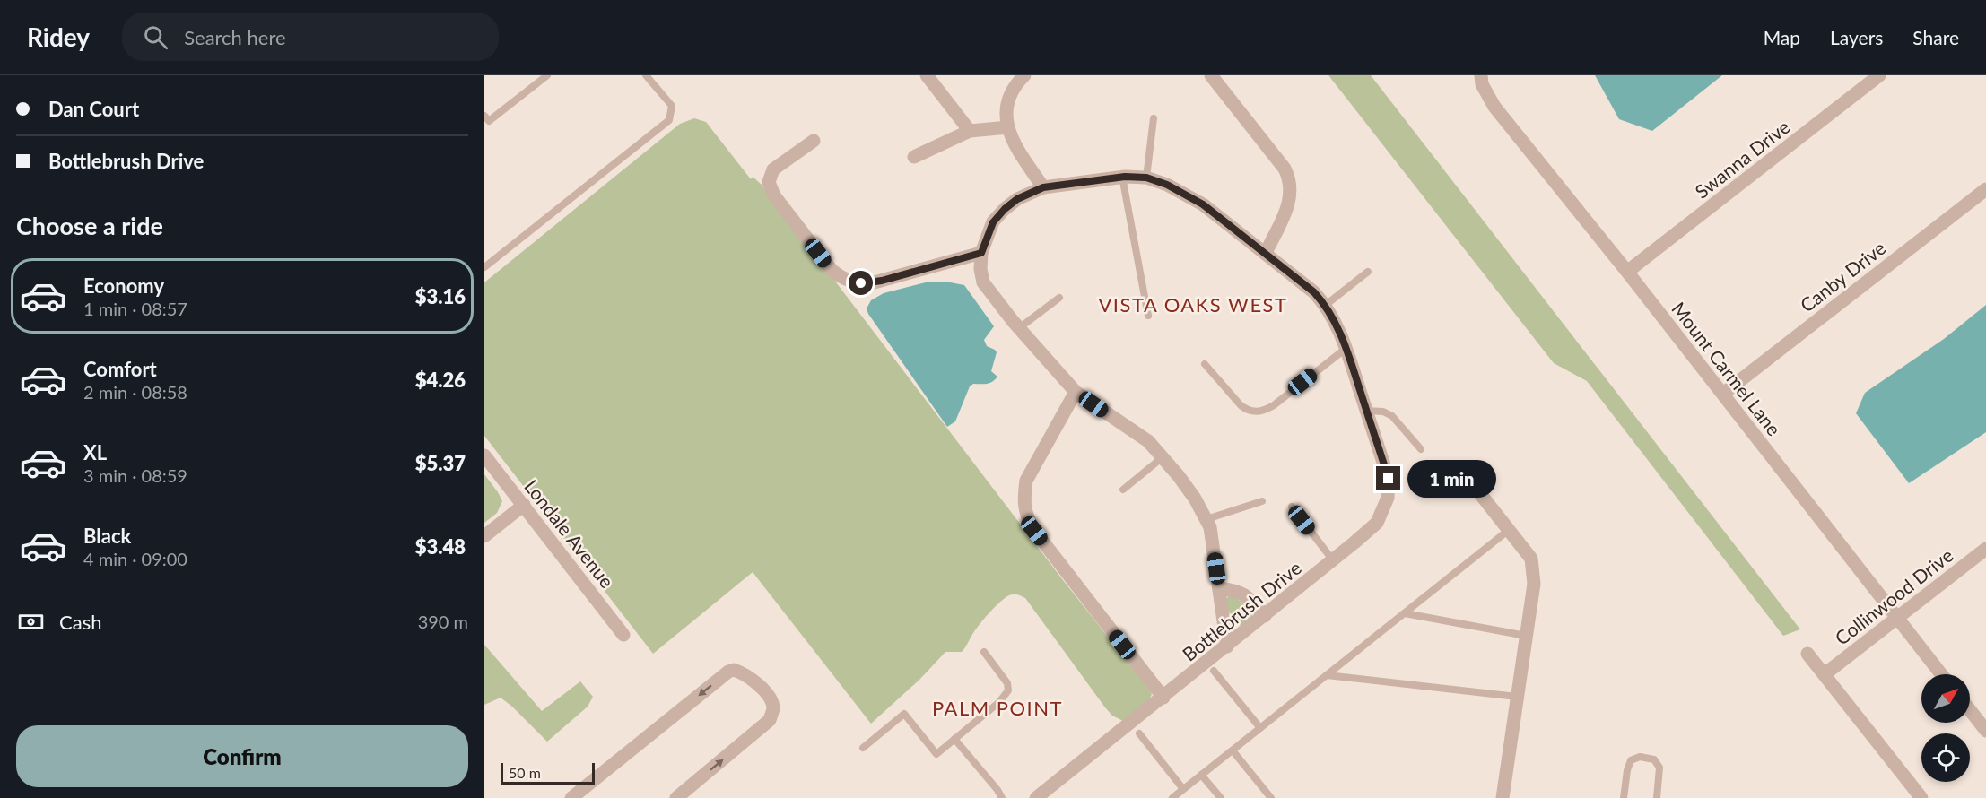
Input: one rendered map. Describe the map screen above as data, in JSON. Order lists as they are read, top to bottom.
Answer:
{
  "streets": {
    "street": [
      "Swanna Drive",
      "Canby Drive",
      "Mount Carmel Lane",
      "Londale Avenue",
      "Collinwood Drive",
      "Bottlebrush Drive"
    ]
  },
  "crossings": [
    ["Swanna Drive", "Mount Carmel Lane"],
    ["Canby Drive", "Mount Carmel Lane"],
    ["Mount Carmel Lane", "Collinwood Drive"]
  ],
  "districts": ["VISTA OAKS WEST", "PALM POINT"],
  "scale_bar": "50 m",
  "north": "top right",
  "page": {
    "header": "Ridey",
    "search": "Search here",
    "nav": ["Map", "Layers", "Share"],
    "banner": ["Dan Court", "Bottlebrush Drive"],
    "heading": "Choose a ride",
    "list": [
      {
        "name": "Economy",
        "note": "1 min · 08:57",
        "value": "$3.16"
      },
      {
        "name": "Comfort",
        "note": "2 min · 08:58",
        "value": "$4.26"
      },
      {
        "name": "XL",
        "note": "3 min · 08:59",
        "value": "$5.37"
      },
      {
        "name": "Black",
        "note": "4 min · 09:00",
        "value": "$3.48"
      }
    ],
    "bubble": "1 min",
    "pay": ["Cash", "390 m"],
    "buttons": "Confirm",
    "scale": "50 m"
  }
}
